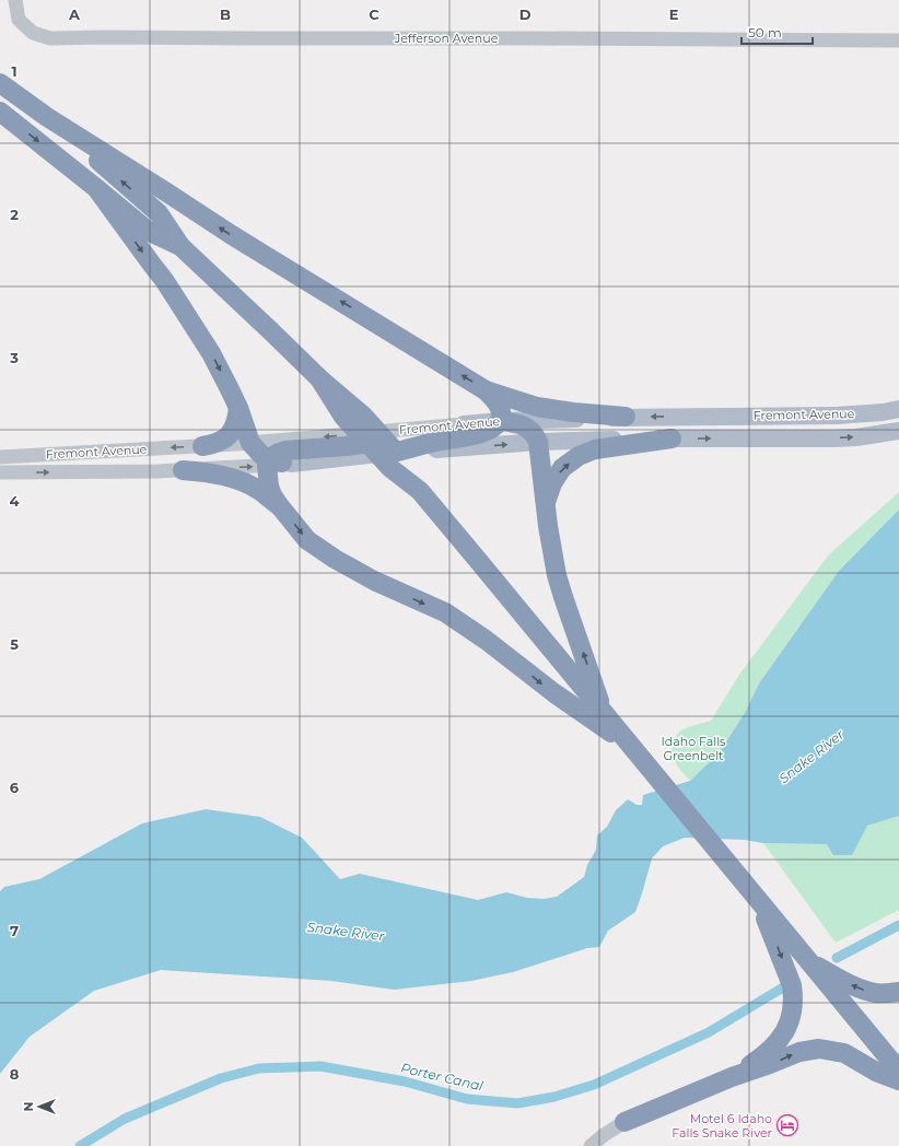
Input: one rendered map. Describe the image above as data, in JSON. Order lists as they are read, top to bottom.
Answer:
{
  "streets": {
    "main road": ["Fremont Avenue"],
    "street": ["Jefferson Avenue"]
  },
  "water": ["Snake River", "Porter Canal"],
  "parks": ["Idaho Falls Greenbelt"],
  "places": {
    "hotel": ["Motel 6 Idaho Falls Snake River"]
  },
  "scale_bar": "50 m",
  "north": "left",
  "grid": {
    "columns": [
      "A",
      "B",
      "C",
      "D",
      "E"
    ],
    "rows": [
      "1",
      "2",
      "3",
      "4",
      "5",
      "6",
      "7",
      "8"
    ]
  }
}
